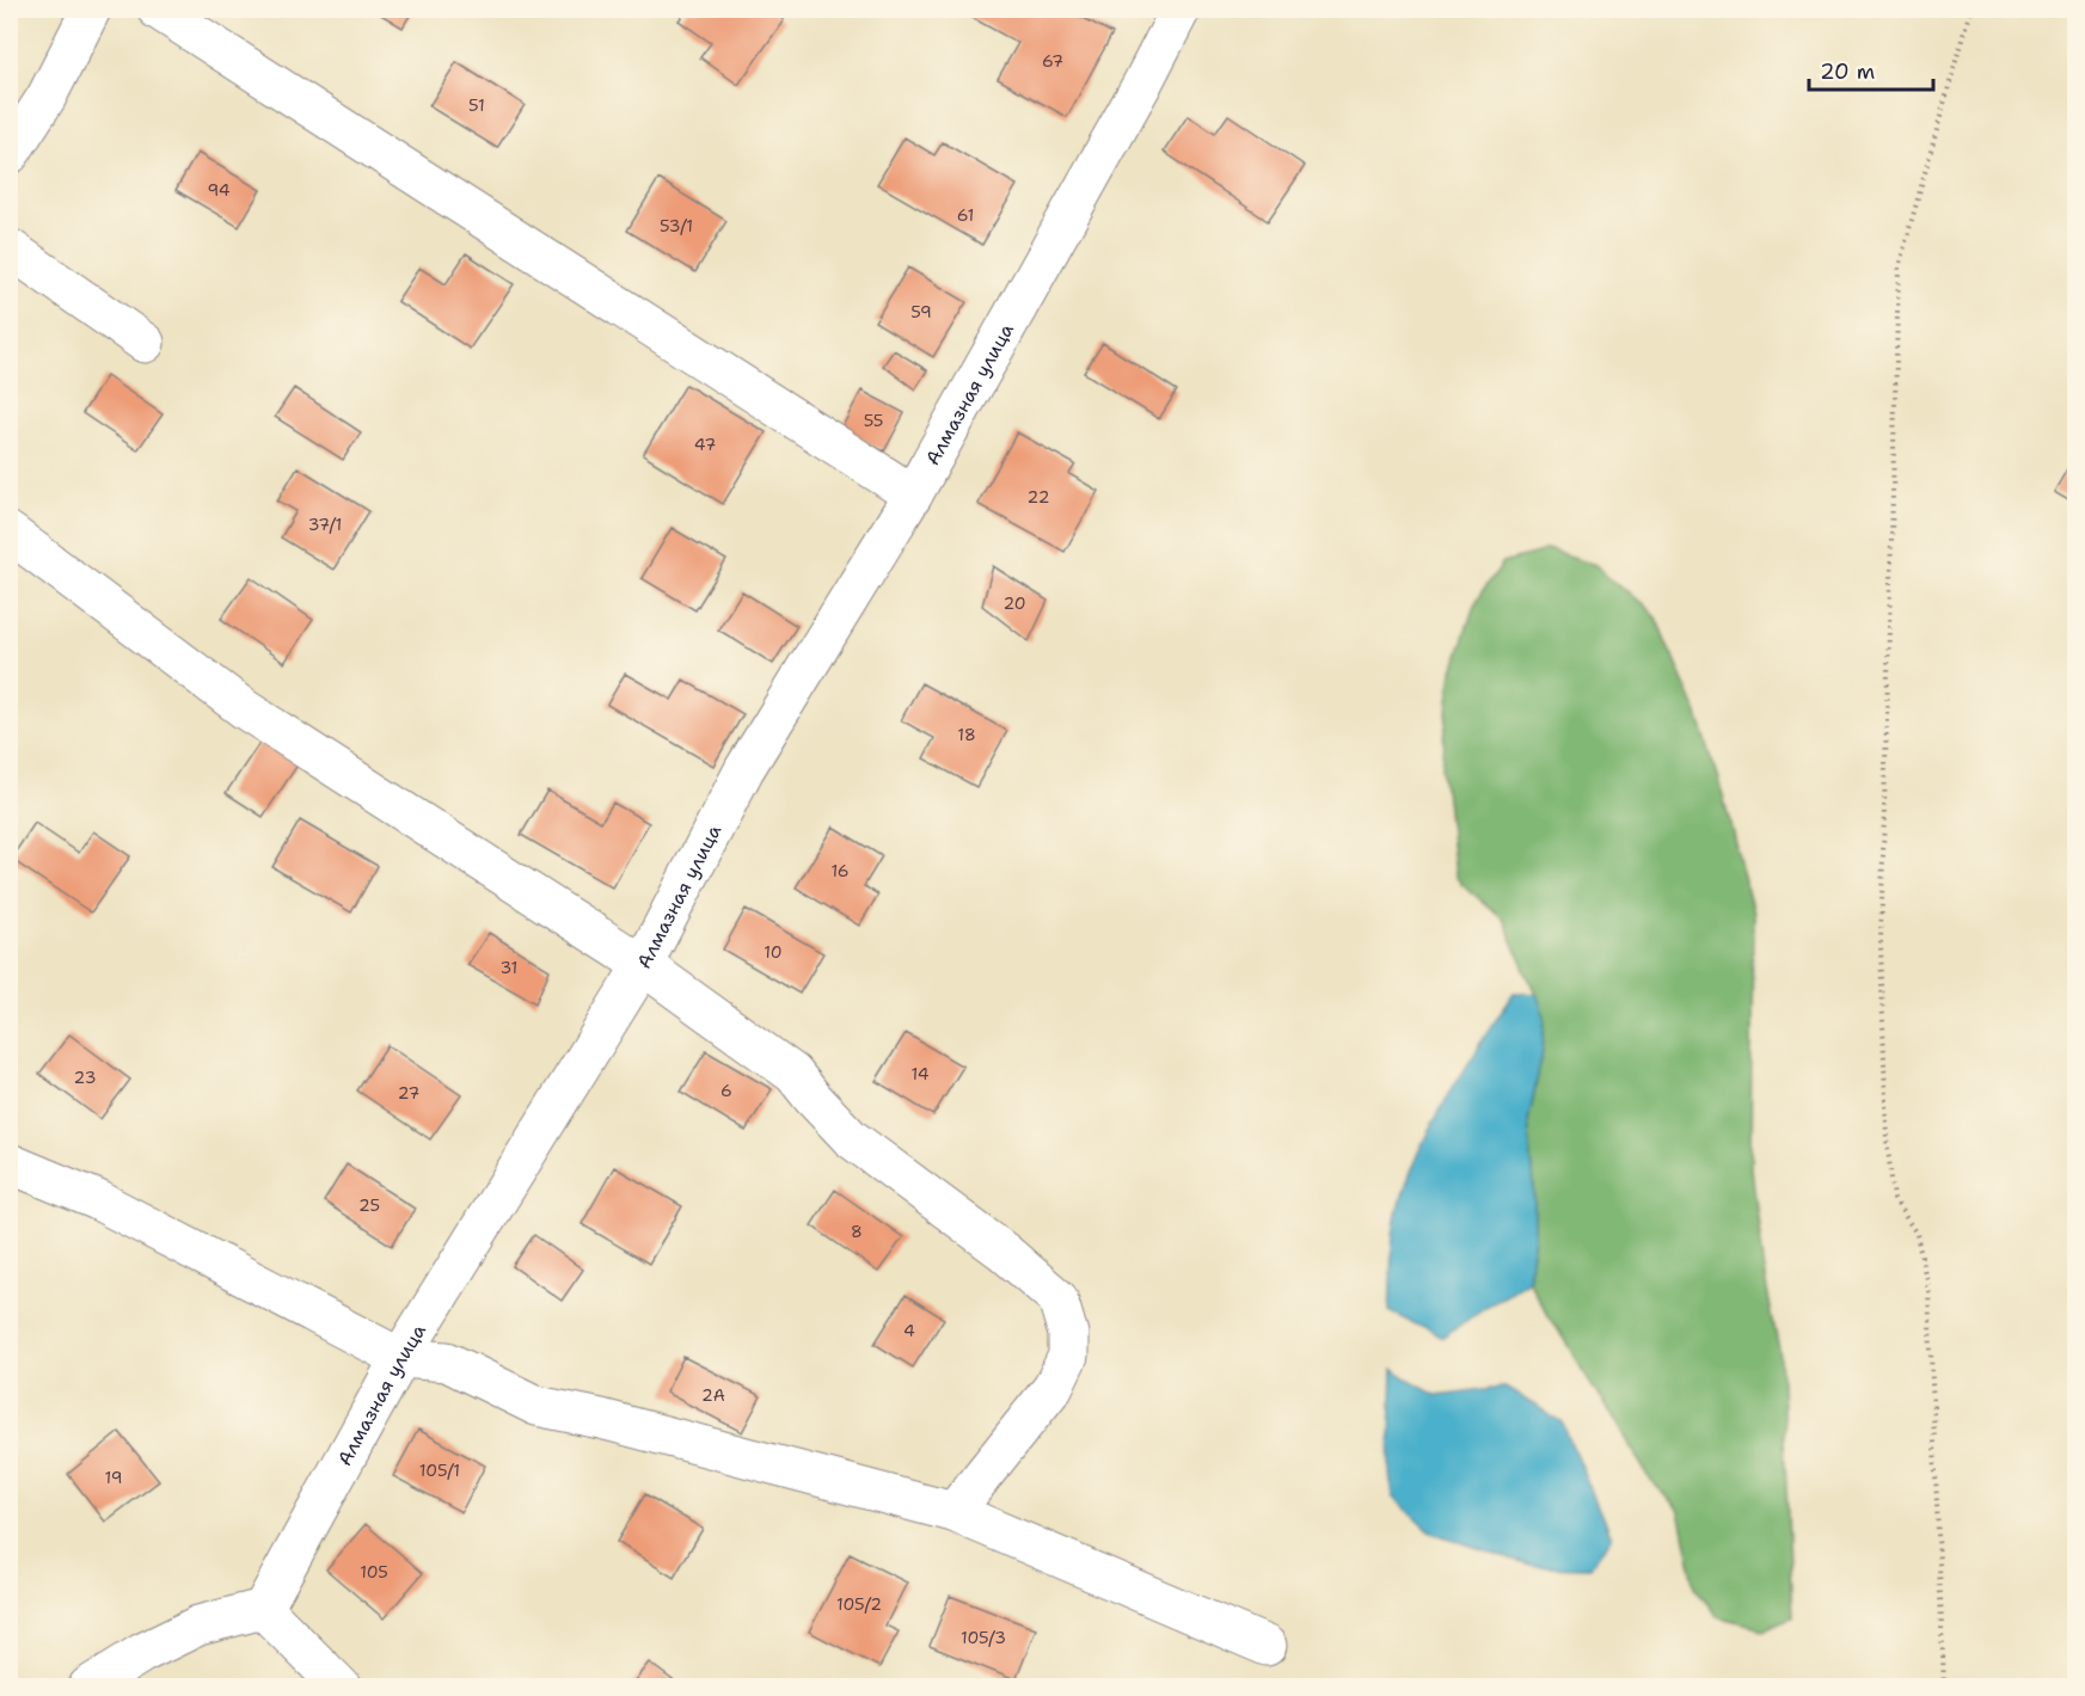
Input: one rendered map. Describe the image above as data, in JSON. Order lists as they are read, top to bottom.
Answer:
{
  "streets": {
    "street": ["Алмазная улица"]
  },
  "house_numbers": [
    "67",
    "51",
    "94",
    "61",
    "53/1",
    "59",
    "55",
    "47",
    "22",
    "37/1",
    "20",
    "18",
    "16",
    "10",
    "31",
    "14",
    "23",
    "6",
    "27",
    "25",
    "8",
    "4",
    "2А",
    "105/1",
    "19",
    "105",
    "105/2",
    "105/3"
  ],
  "scale_bar": "20 m"
}
